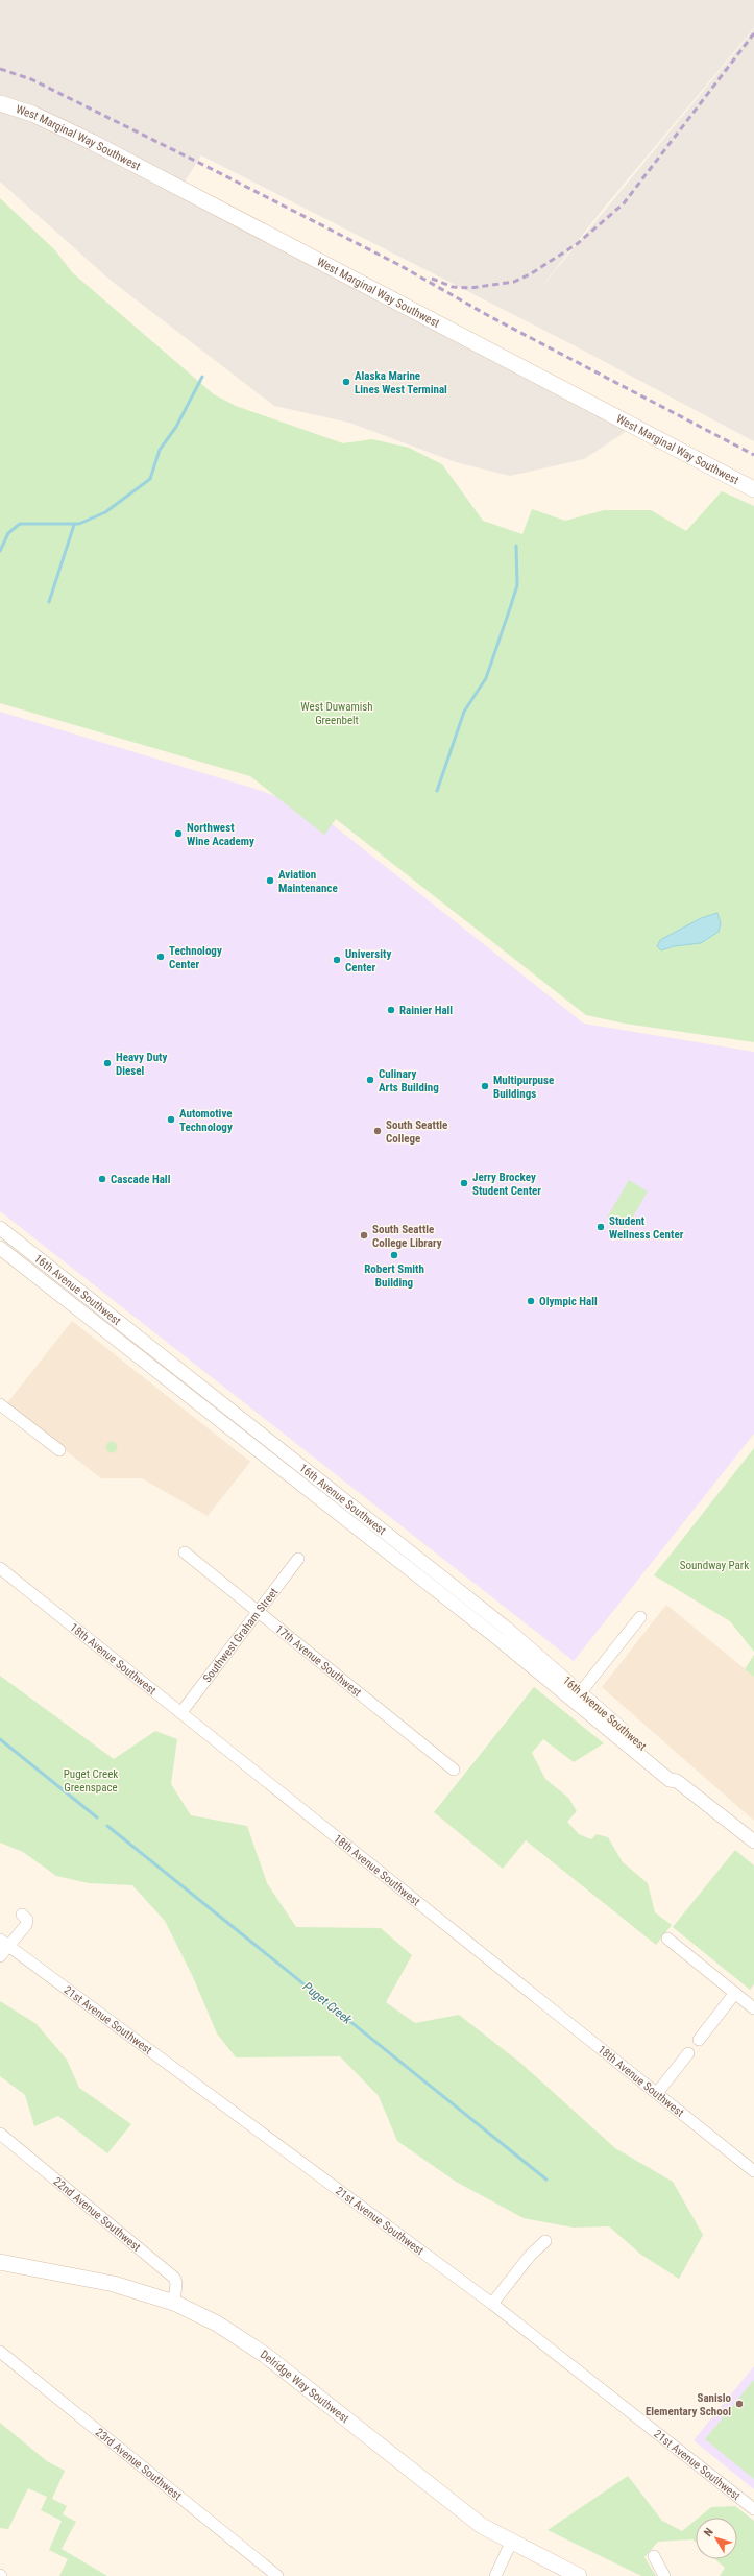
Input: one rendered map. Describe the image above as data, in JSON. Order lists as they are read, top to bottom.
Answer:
{
  "streets": {
    "main road": ["West Marginal Way Southwest", "Delridge Way Southwest"],
    "street": [
      "16th Avenue Southwest",
      "Southwest Graham Street",
      "18th Avenue Southwest",
      "17th Avenue Southwest",
      "21st Avenue Southwest",
      "22nd Avenue Southwest",
      "23rd Avenue Southwest"
    ]
  },
  "crossings": [
    ["Southwest Graham Street", "18th Avenue Southwest"],
    ["Southwest Graham Street", "17th Avenue Southwest"],
    ["22nd Avenue Southwest", "Delridge Way Southwest"]
  ],
  "water": ["Puget Creek"],
  "parks": ["West Duwamish Greenbelt", "Soundway Park", "Puget Creek Greenspace"],
  "places": [
    "Alaska Marine Lines West Terminal",
    "Northwest Wine Academy",
    "Aviation Maintenance",
    "Technology Center",
    "University Center",
    "Rainier Hall",
    "Heavy Duty Diesel",
    "Culinary Arts Building",
    "Multipurpuse Buildings",
    "Automotive Technology",
    "South Seattle College",
    "Cascade Hall",
    "Jerry Brockey Student Center",
    "Student Wellness Center",
    "South Seattle College Library",
    "Robert Smith Building",
    "Olympic Hall",
    "Sanislo Elementary School"
  ],
  "north": "top left"
}
